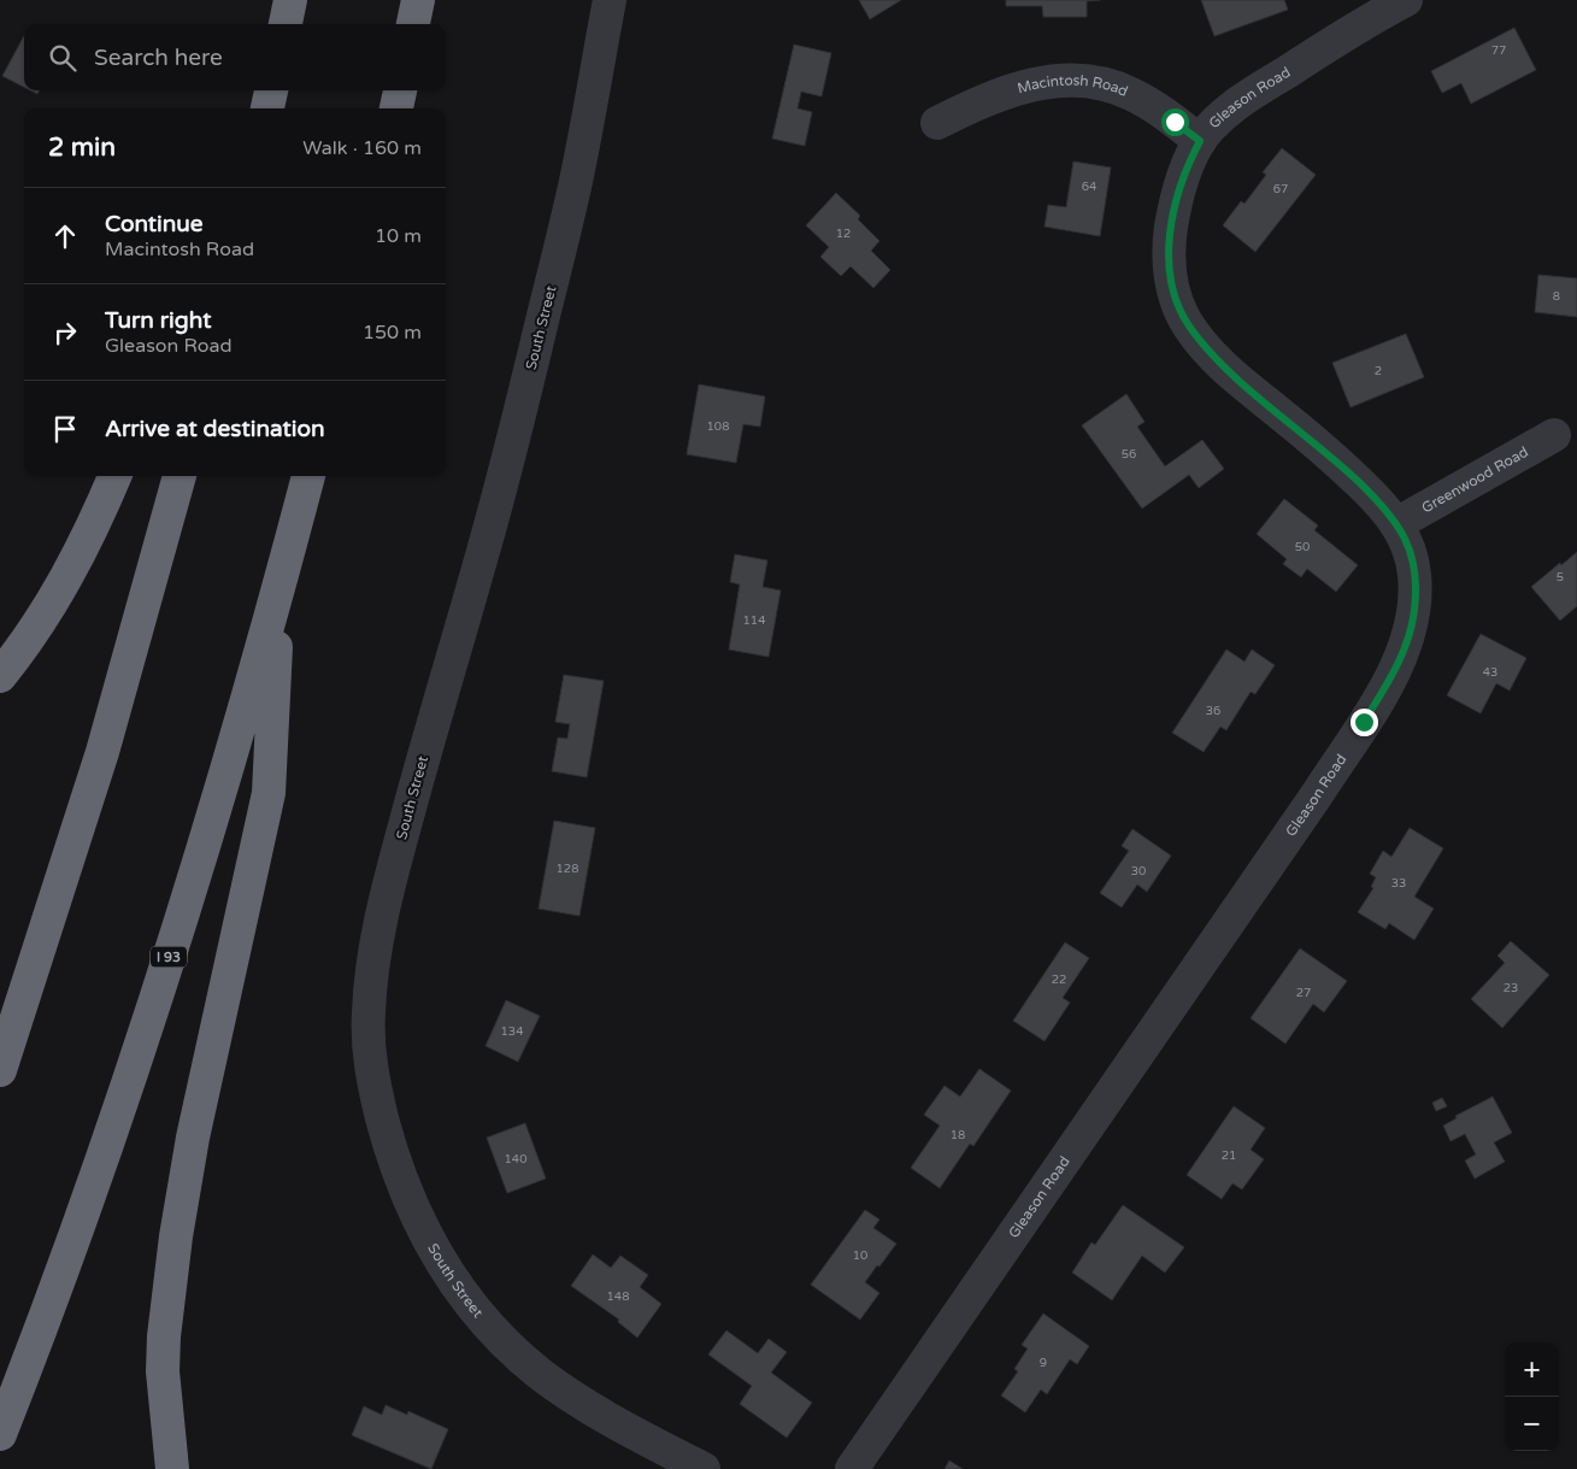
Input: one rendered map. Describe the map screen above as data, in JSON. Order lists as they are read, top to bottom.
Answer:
{
  "streets": {
    "highway": ["I 93"],
    "street": [
      "Macintosh Road",
      "Gleason Road",
      "South Street",
      "Greenwood Road"
    ]
  },
  "crossings": [
    ["Macintosh Road", "Gleason Road"],
    ["Gleason Road", "Greenwood Road"]
  ],
  "house_numbers": [
    "77",
    "64",
    "67",
    "12",
    "8",
    "2",
    "108",
    "56",
    "50",
    "5",
    "114",
    "43",
    "36",
    "128",
    "30",
    "33",
    "22",
    "23",
    "27",
    "134",
    "18",
    "21",
    "140",
    "10",
    "148",
    "9"
  ],
  "page": {
    "search": "Search here",
    "heading": ["2 min", "Walk · 160 m"],
    "list": [
      ["Continue", "Macintosh Road", "10 m"],
      ["Turn right", "Gleason Road", "150 m"],
      "Arrive at destination"
    ],
    "map_buttons": ["+", "−"]
  }
}
